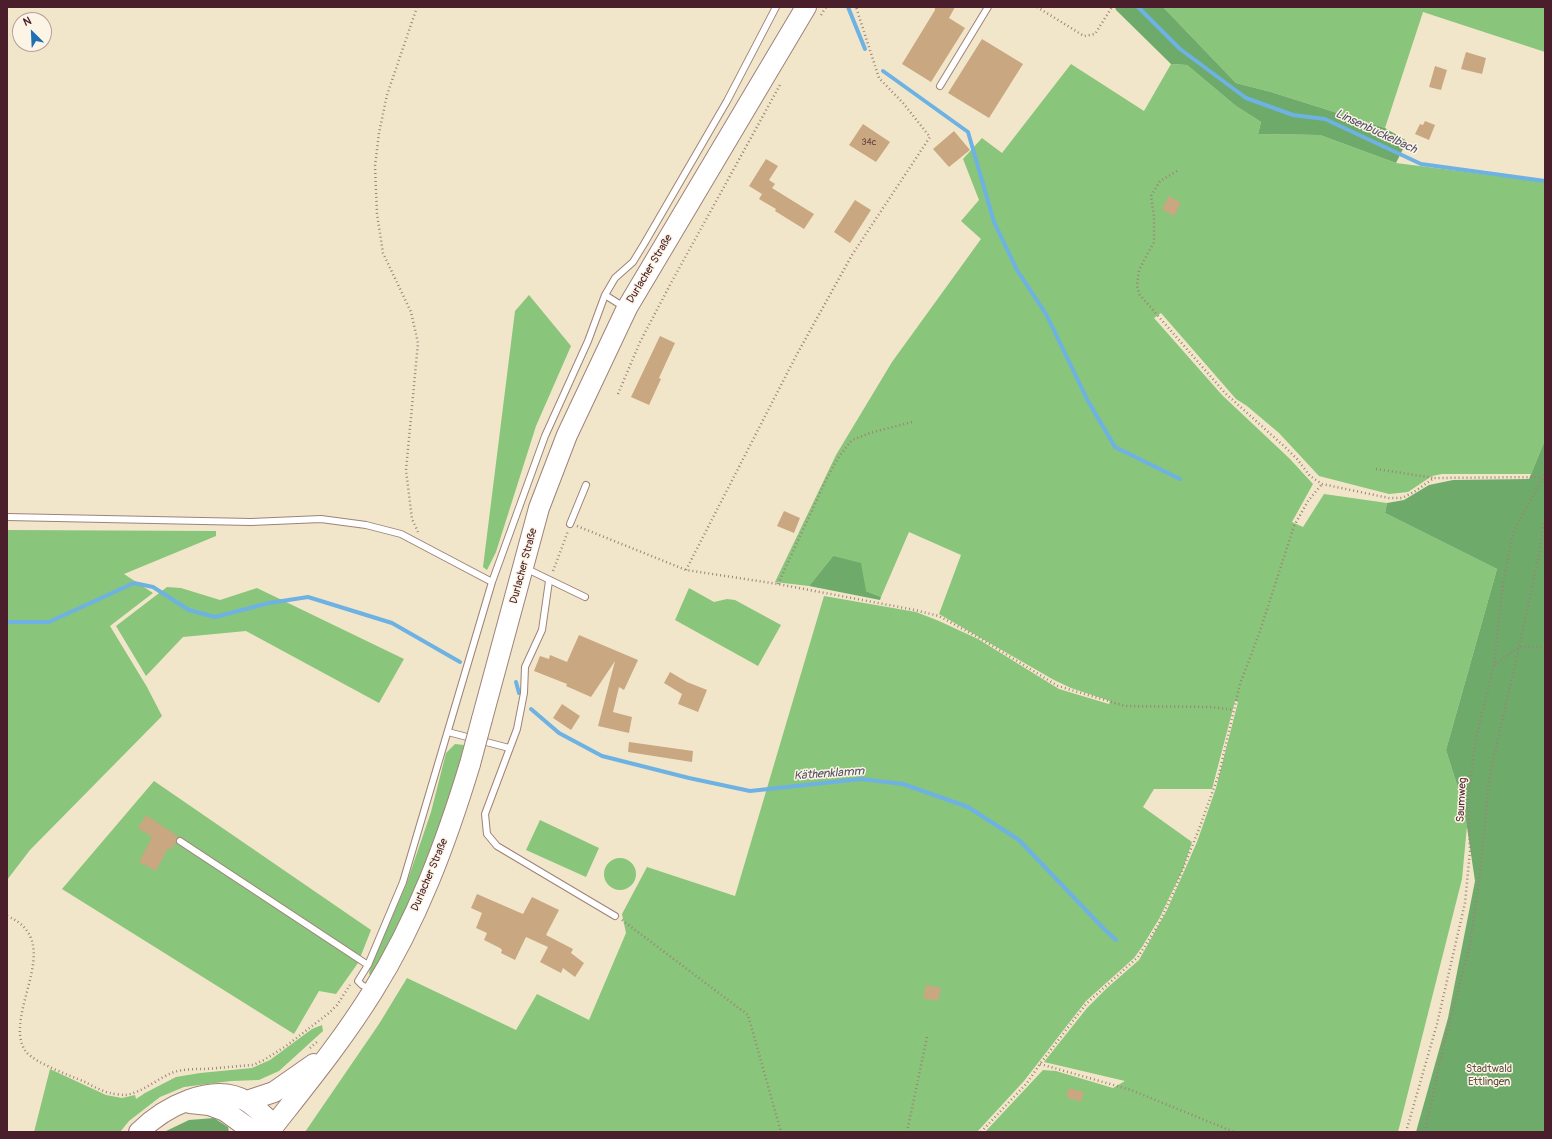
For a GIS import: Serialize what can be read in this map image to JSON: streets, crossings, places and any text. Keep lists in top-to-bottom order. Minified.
{"streets":{"main road":["Durlacher Straße"],"path":["Saumweg"]},"water":["Linsenbuckelbach","Käthenklamm"],"parks":["Stadtwald Ettlingen"],"house_numbers":["34c"],"north":"top left"}
